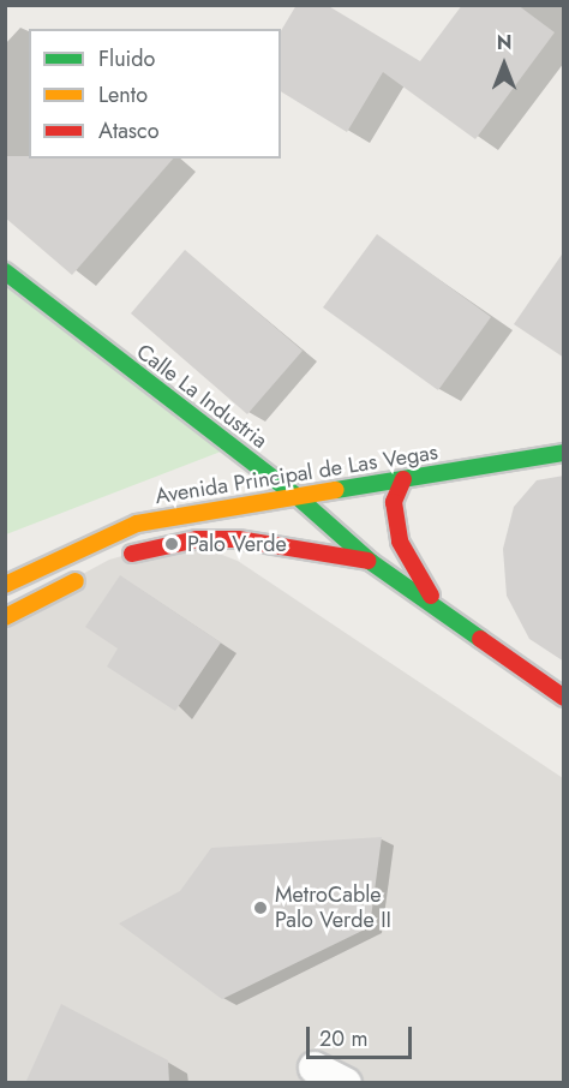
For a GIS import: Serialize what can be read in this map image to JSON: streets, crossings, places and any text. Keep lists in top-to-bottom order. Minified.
{"streets":{"street":["Calle La Industria","Avenida Principal de Las Vegas"]},"crossings":[["Calle La Industria","Avenida Principal de Las Vegas"]],"places":["Palo Verde","MetroCable Palo Verde II"],"legend":["Fluido","Lento","Atasco"],"scale_bar":"20 m","north":"top"}
